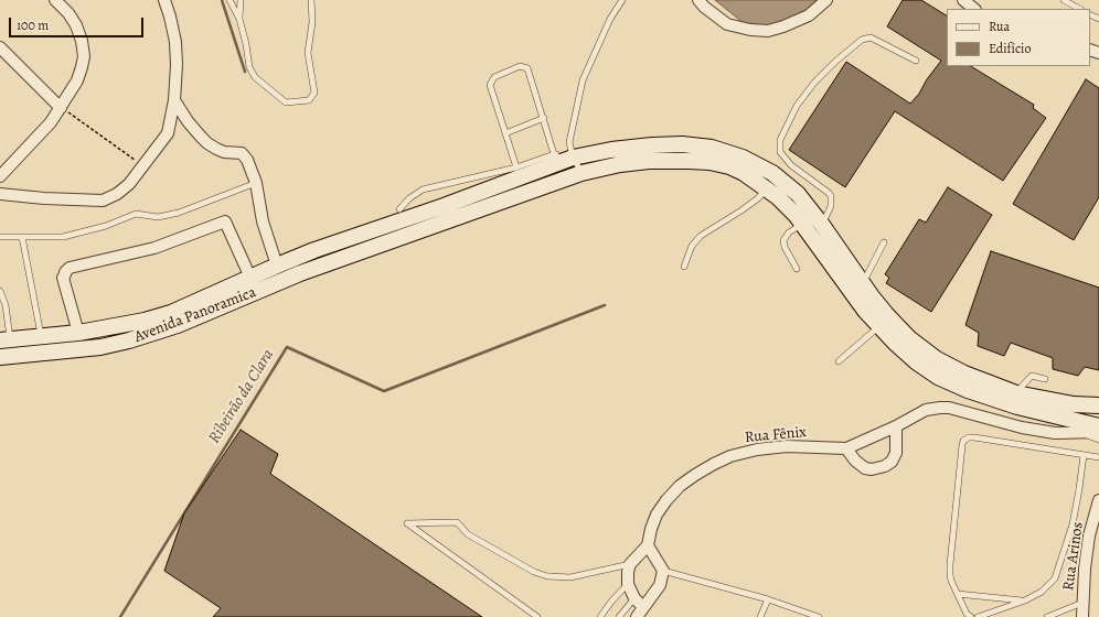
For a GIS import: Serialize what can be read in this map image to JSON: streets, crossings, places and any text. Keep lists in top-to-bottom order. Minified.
{"streets":{"main road":["Avenida Panoramica"],"street":["Rua Fênix","Rua Arinos"]},"water":["Ribeirão da Clara"],"legend":["Rua","Edifício"],"scale_bar":"100 m"}
